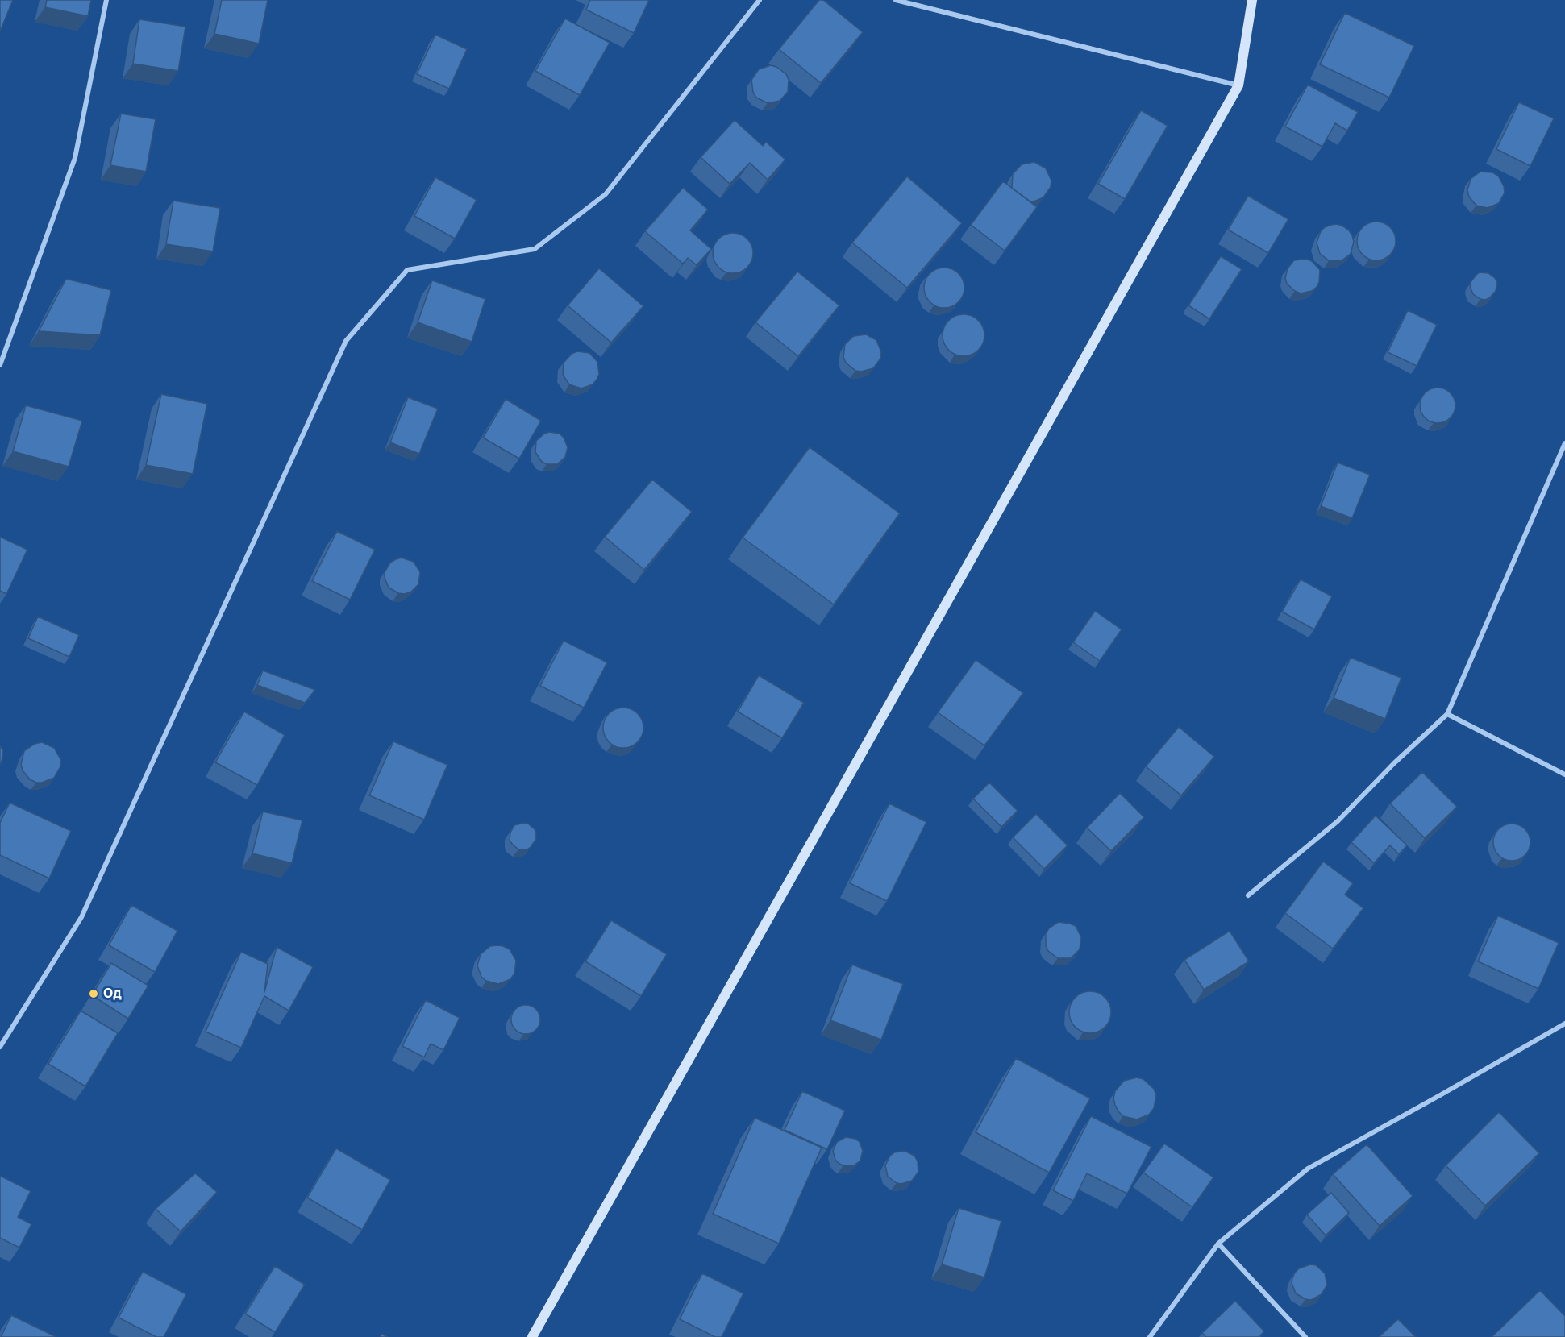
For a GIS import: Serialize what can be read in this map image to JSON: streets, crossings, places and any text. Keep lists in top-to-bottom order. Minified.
{"places":["Од"]}
